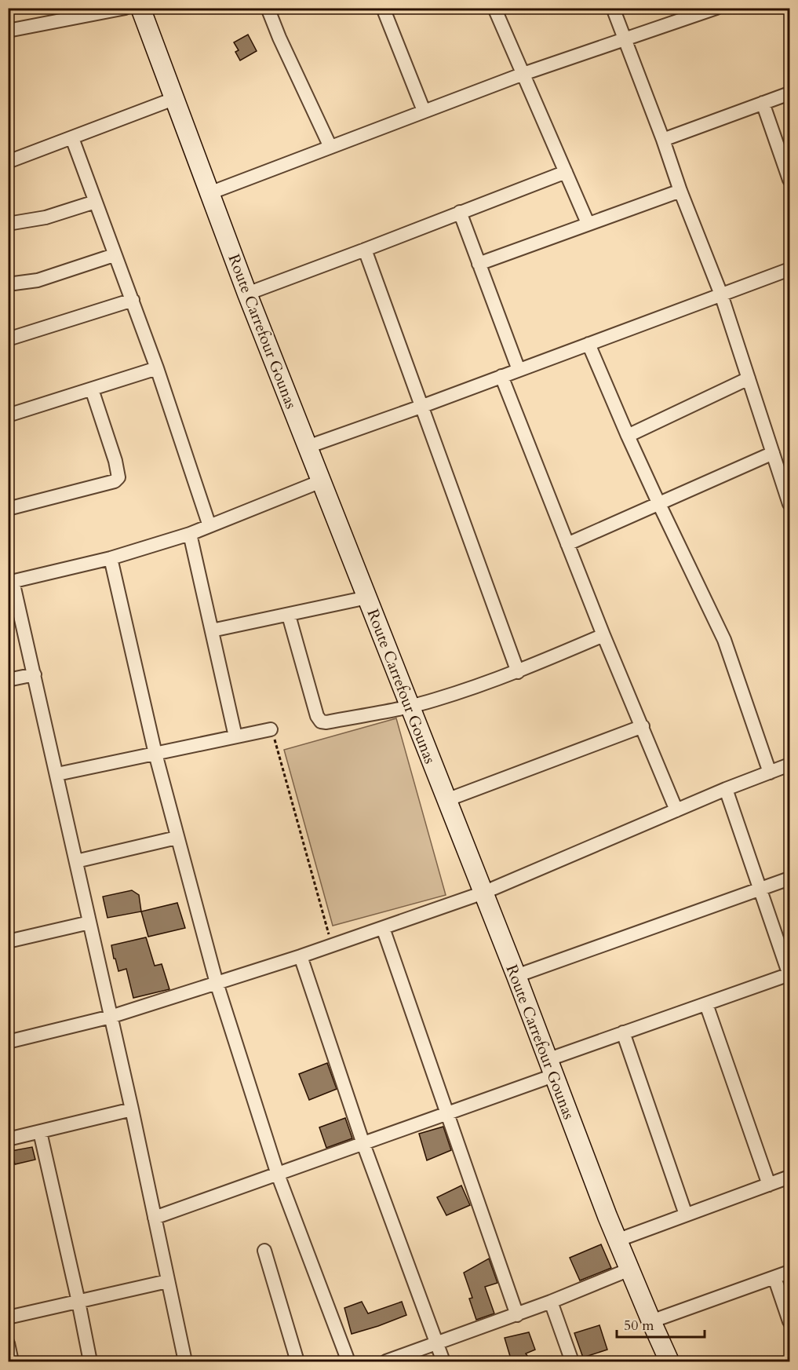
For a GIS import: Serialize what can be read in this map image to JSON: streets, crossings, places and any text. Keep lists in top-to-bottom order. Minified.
{"streets":{"main road":["Route Carrefour Gounas"]},"scale_bar":"50 m"}
